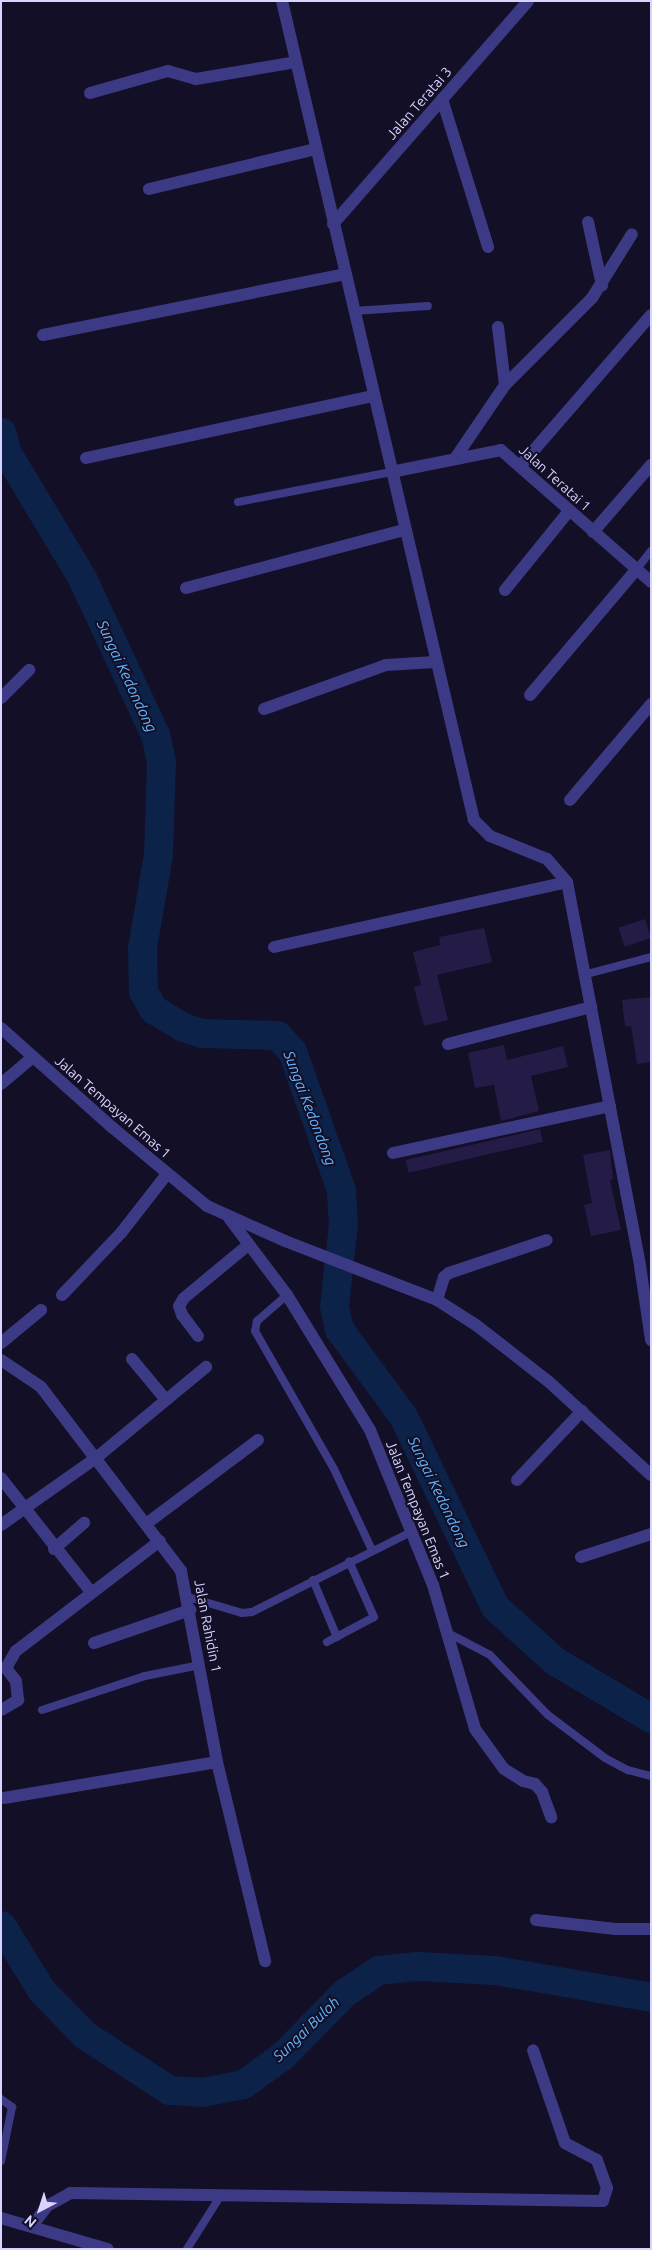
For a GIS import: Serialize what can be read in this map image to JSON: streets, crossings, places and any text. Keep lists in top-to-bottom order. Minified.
{"streets":{"street":["Jalan Teratai 3","Jalan Teratai 1","Jalan Tempayan Emas 1","Jalan Rahidin 1"]},"water":["Sungai Kedondong","Sungai Buloh"],"north":"bottom left"}
